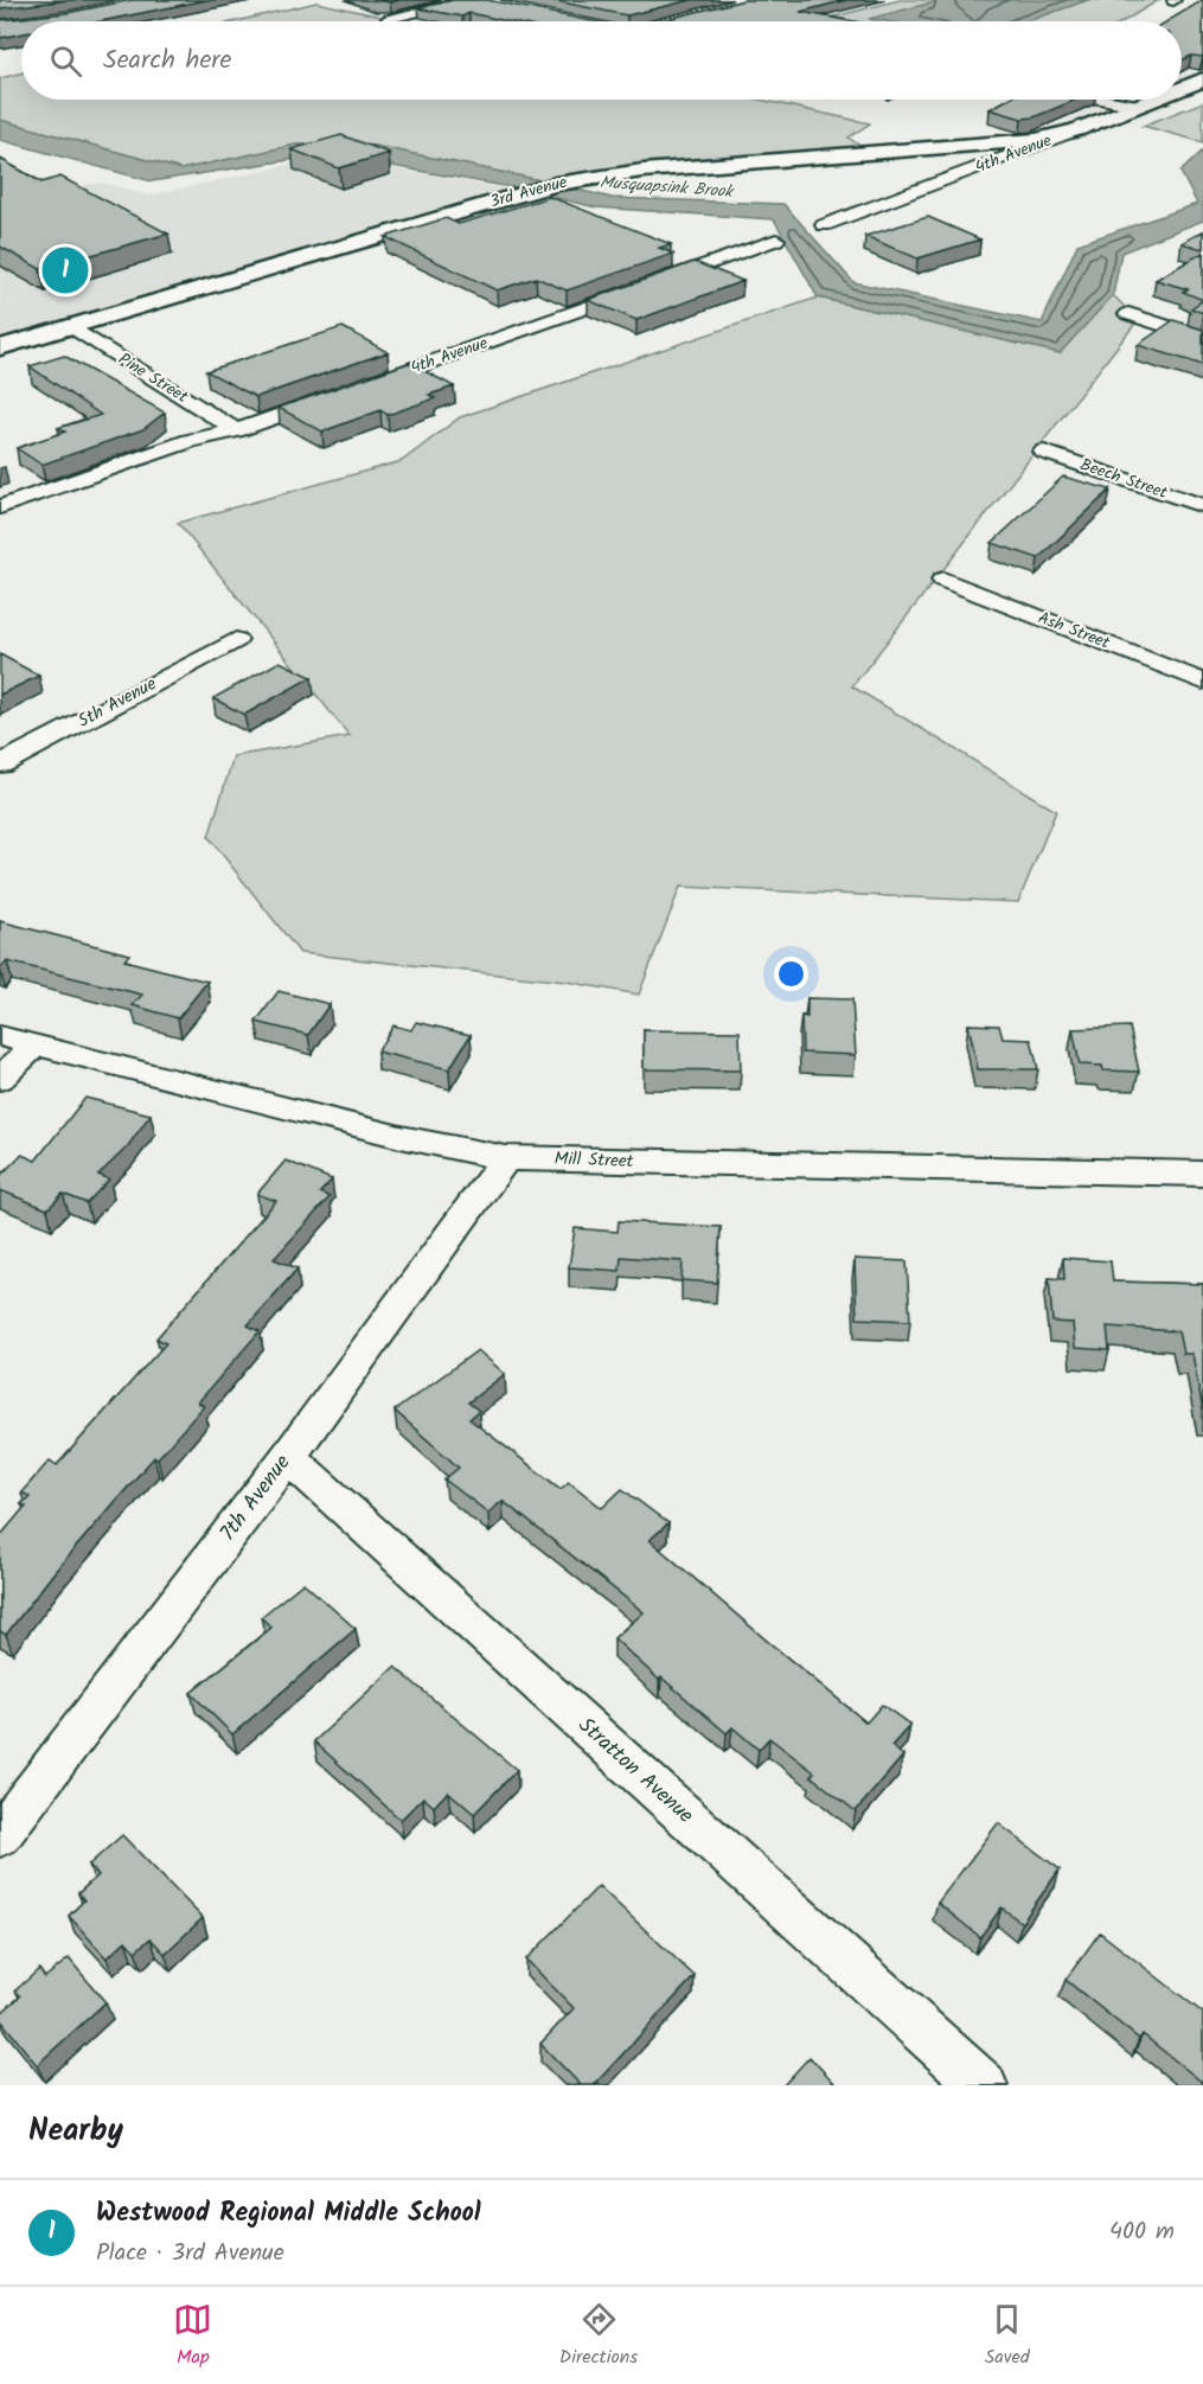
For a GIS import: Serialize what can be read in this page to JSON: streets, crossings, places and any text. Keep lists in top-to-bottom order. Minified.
{"streets":{"main road":["4th Avenue","3rd Avenue"],"street":["Pine Street","Beech Street","Ash Street","5th Avenue","Mill Street","7th Avenue","Stratton Avenue"]},"crossings":[["4th Avenue","3rd Avenue"],["4th Avenue","Pine Street"],["3rd Avenue","Pine Street"],["Mill Street","7th Avenue"],["7th Avenue","Stratton Avenue"]],"water":["Musquapsink Brook"],"page":{"search":"Search here","pins":"1","heading":"Nearby","list":[{"mark":"1","name":"Westwood Regional Middle School","note":"Place · 3rd Avenue","value":"400 m"}],"nav":["Map","Directions","Saved"]}}
